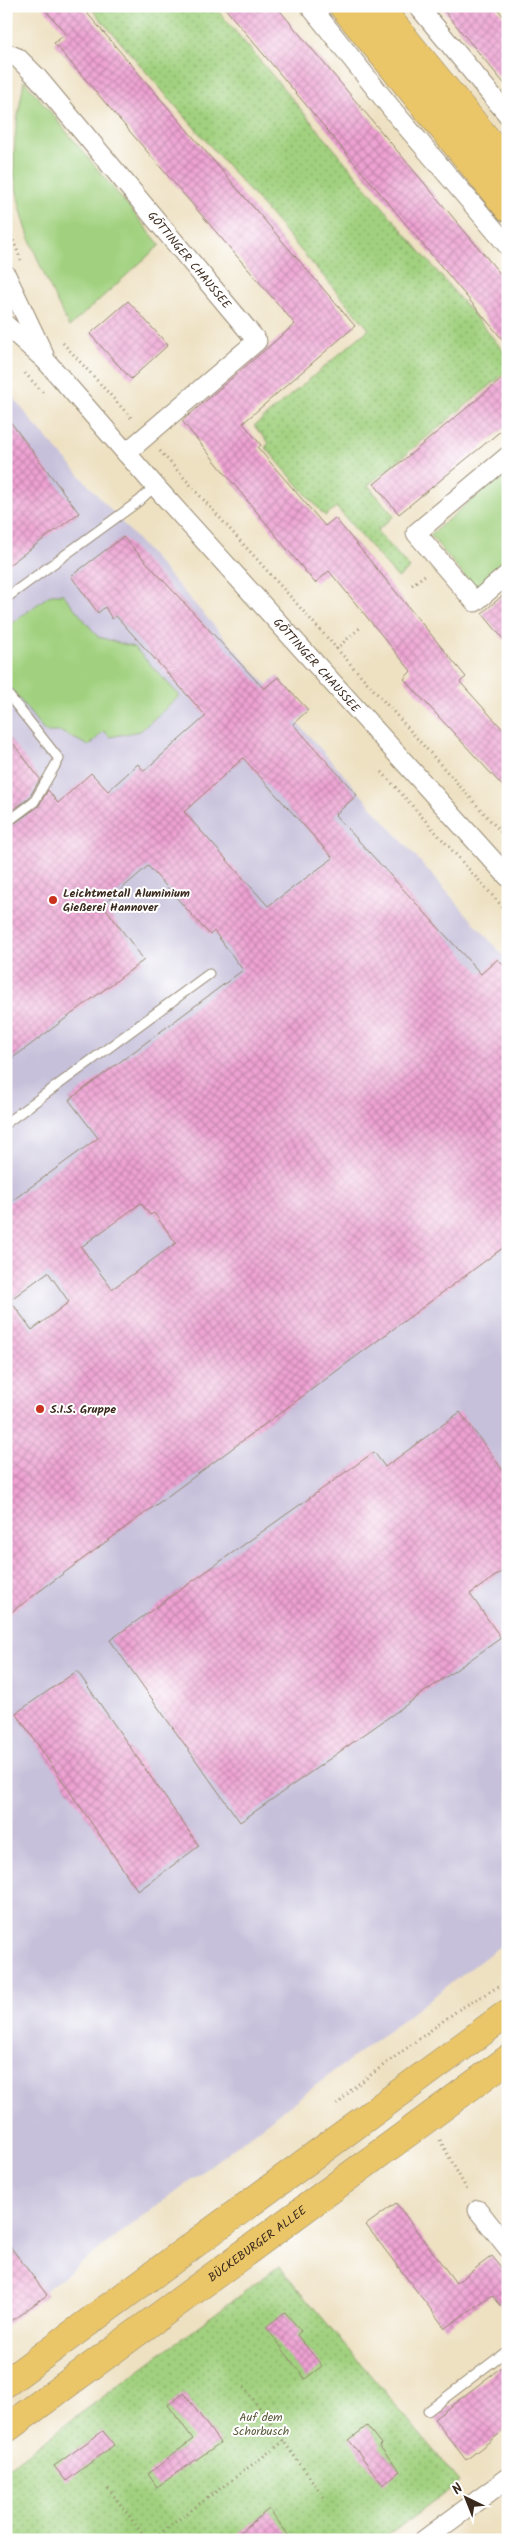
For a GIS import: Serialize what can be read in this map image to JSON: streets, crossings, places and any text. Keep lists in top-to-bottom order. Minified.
{"streets":{"main road":["BÜCKEBURGER ALLEE"],"street":["GÖTTINGER CHAUSSEE"]},"parks":["Auf dem Schorbusch"],"places":["Leichtmetall Aluminium Gießerei Hannover","S.I.S. Gruppe"],"north":"top left"}
